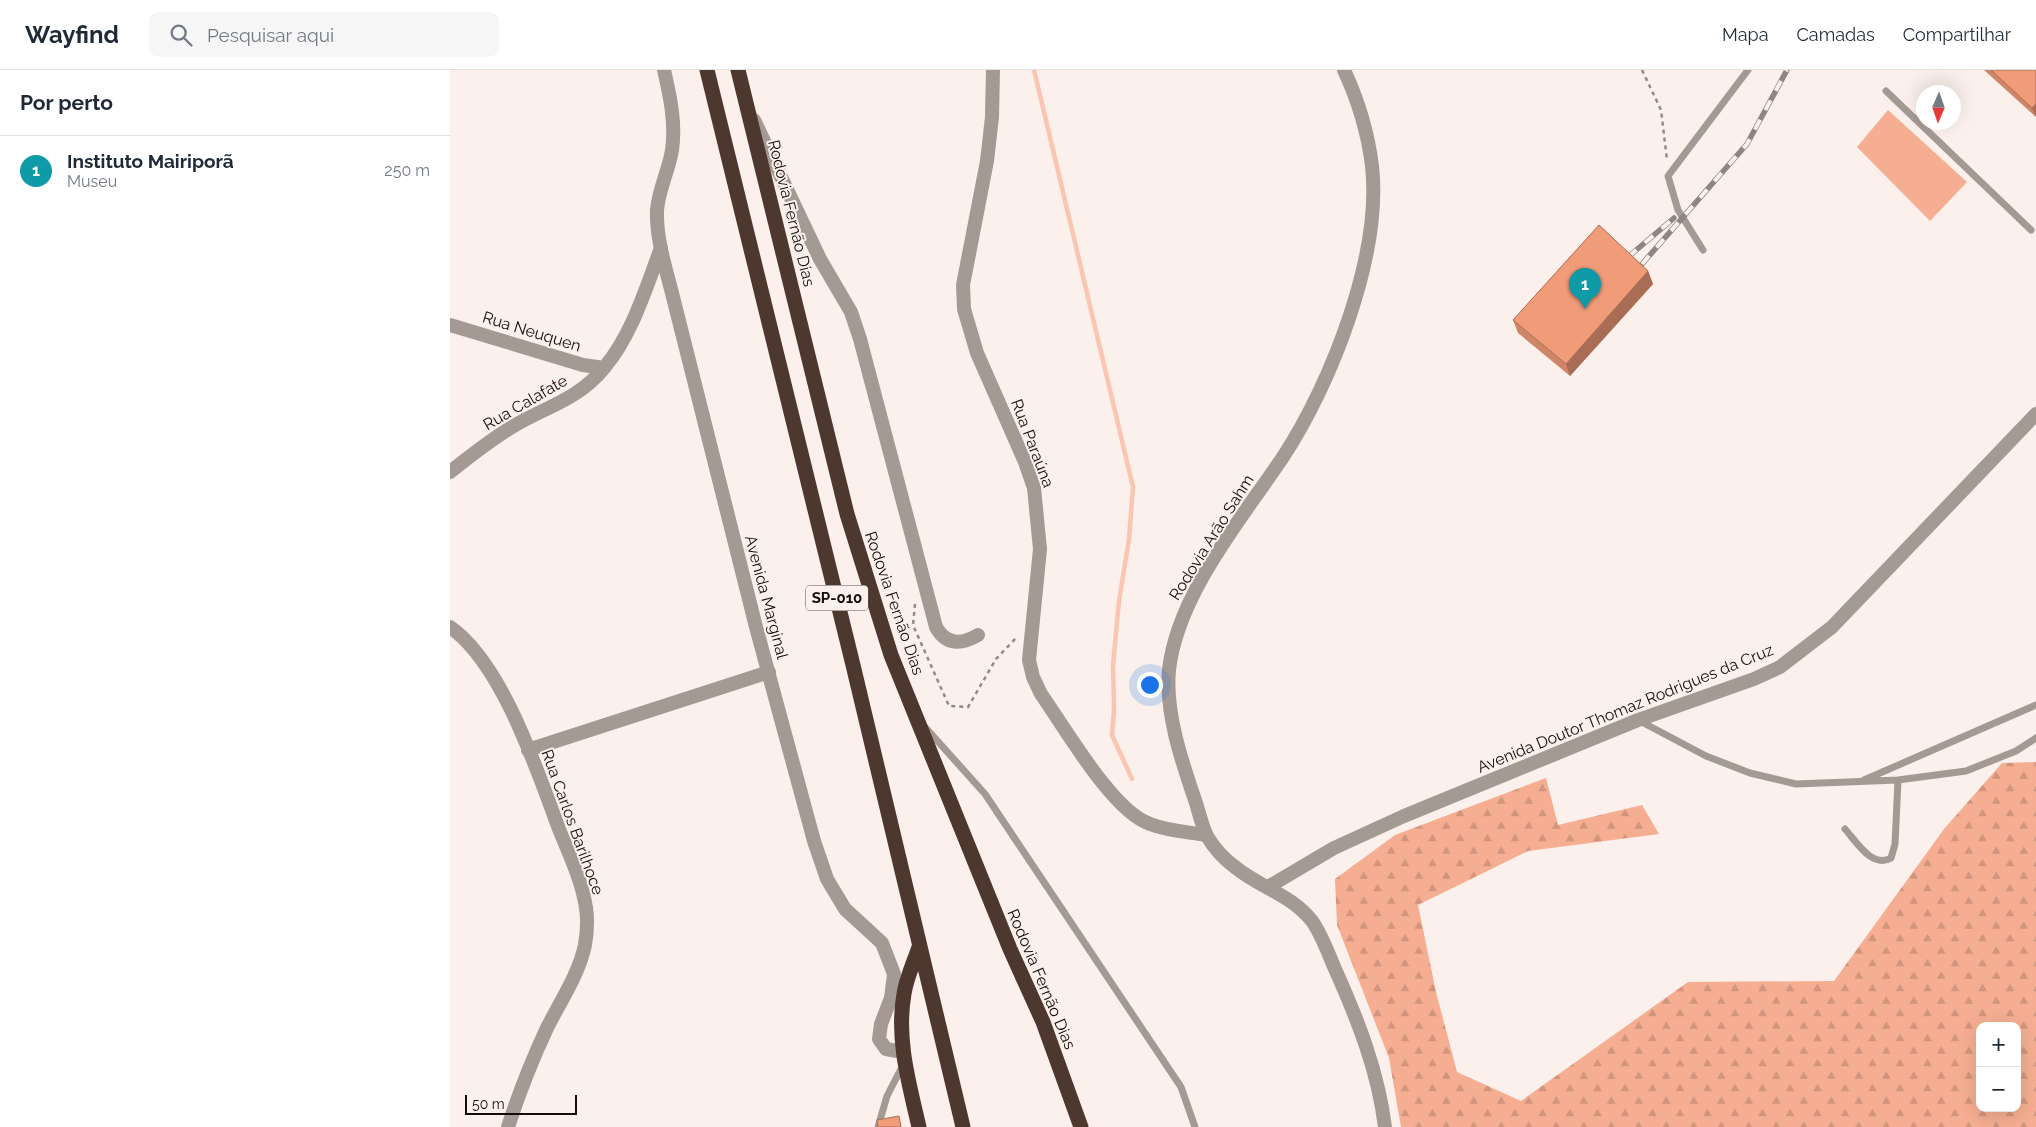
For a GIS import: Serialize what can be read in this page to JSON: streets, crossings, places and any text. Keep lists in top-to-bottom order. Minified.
{"streets":{"highway":["Rodovia Fernão Dias","SP-010"],"street":["Rua Neuquen","Rua Calafate","Rua Paraúna","Rodovia Arão Sahm","Avenida Marginal","Avenida Doutor Thomaz Rodrigues da Cruz","Rua Carlos Barilhoce"]},"crossings":[["Rua Neuquen","Rua Calafate"],["Rua Calafate","Avenida Marginal"],["Rua Paraúna","Rodovia Arão Sahm"],["Rodovia Arão Sahm","Avenida Doutor Thomaz Rodrigues da Cruz"]],"scale_bar":"50 m","north":"bottom","page":{"header":"Wayfind","search":"Pesquisar aqui","nav":["Mapa","Camadas","Compartilhar"],"heading":"Por perto","list":[{"mark":"1","name":"Instituto Mairiporã","note":"Museu","value":"250 m"}],"pins":"1","map_buttons":["+","−"],"scale":"50 m"}}
